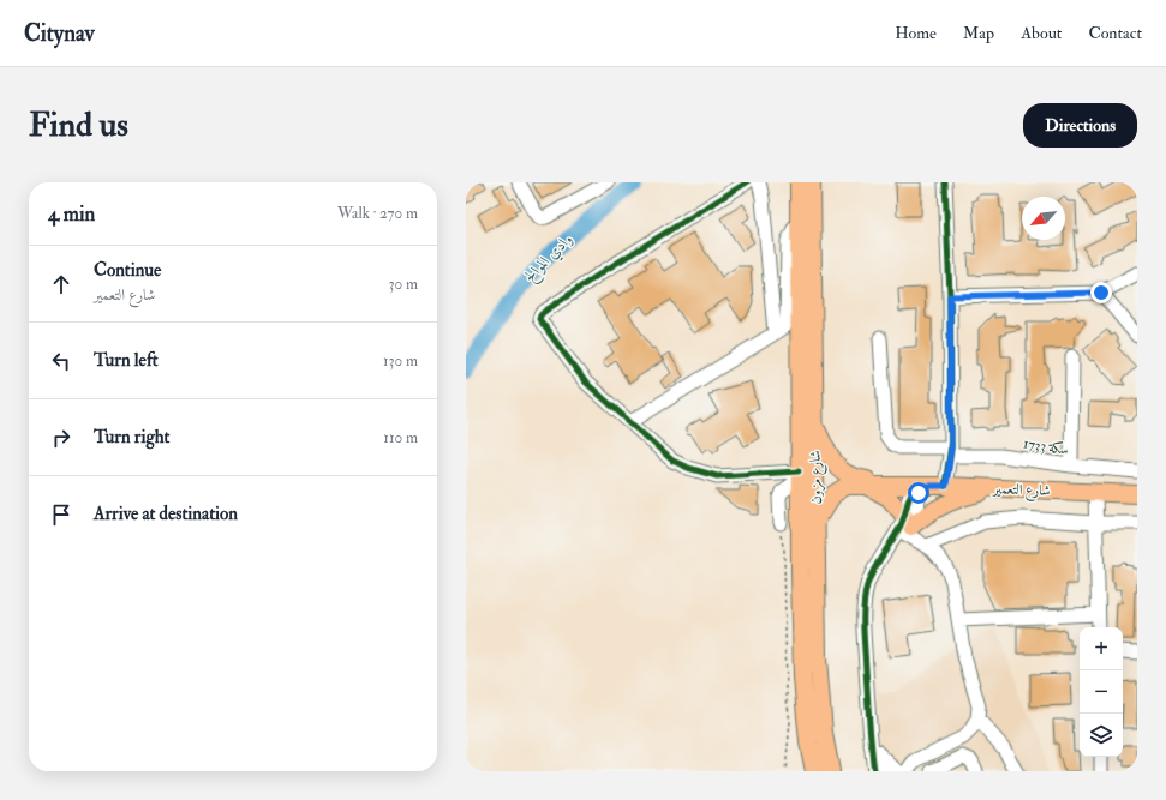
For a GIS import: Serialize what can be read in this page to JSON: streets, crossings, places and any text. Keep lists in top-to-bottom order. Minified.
{"streets":{"main road":["شارع مزون","شارع التعمير"],"street":["سكة 1733"]},"crossings":[["شارع مزون","شارع التعمير"]],"water":["وادي الموالح"],"north":"bottom left","page":{"header":"Citynav","nav":["Home","Map","About","Contact"],"buttons":"Directions","title":"Find us","heading":["4 min","Walk · 270 m"],"list":[["Continue","شارع التعمير","30 m"],["Turn left","130 m"],["Turn right","110 m"],"Arrive at destination"],"map_buttons":["+","−"]}}
